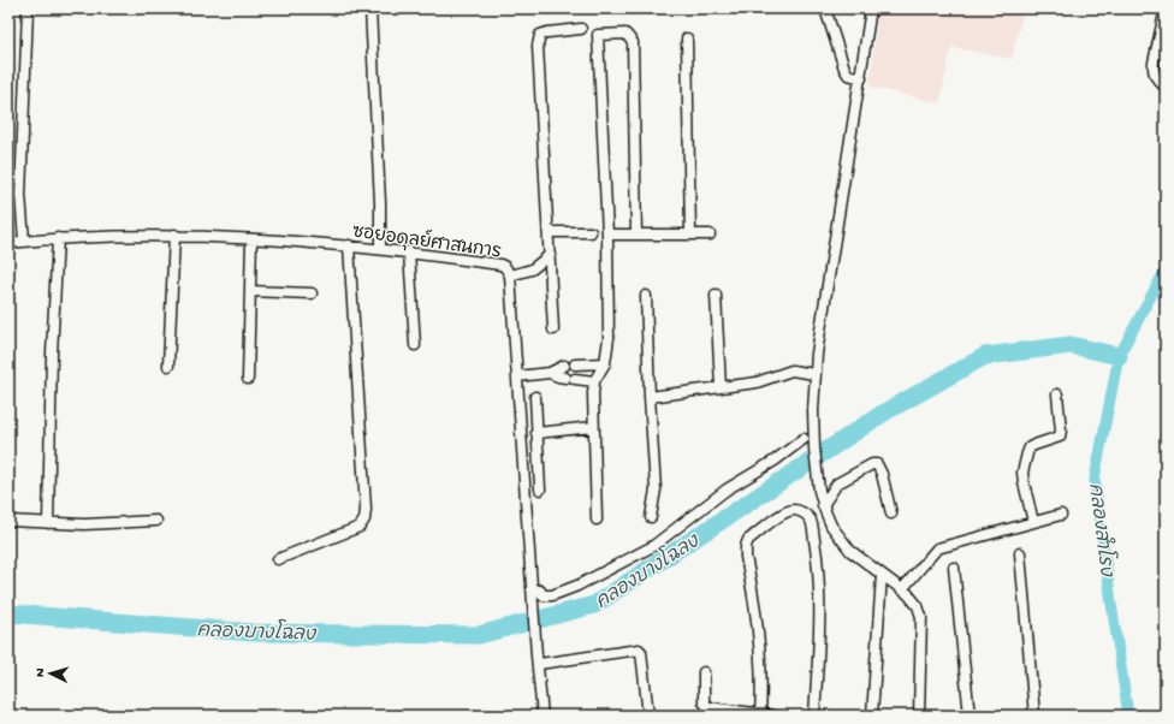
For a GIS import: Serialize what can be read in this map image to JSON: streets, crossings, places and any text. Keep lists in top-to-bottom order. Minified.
{"streets":{"street":["ซอยอดุลย์ศาสนการ"]},"water":["คลองสำโรง","คลองบางโฉลง"],"north":"left"}
